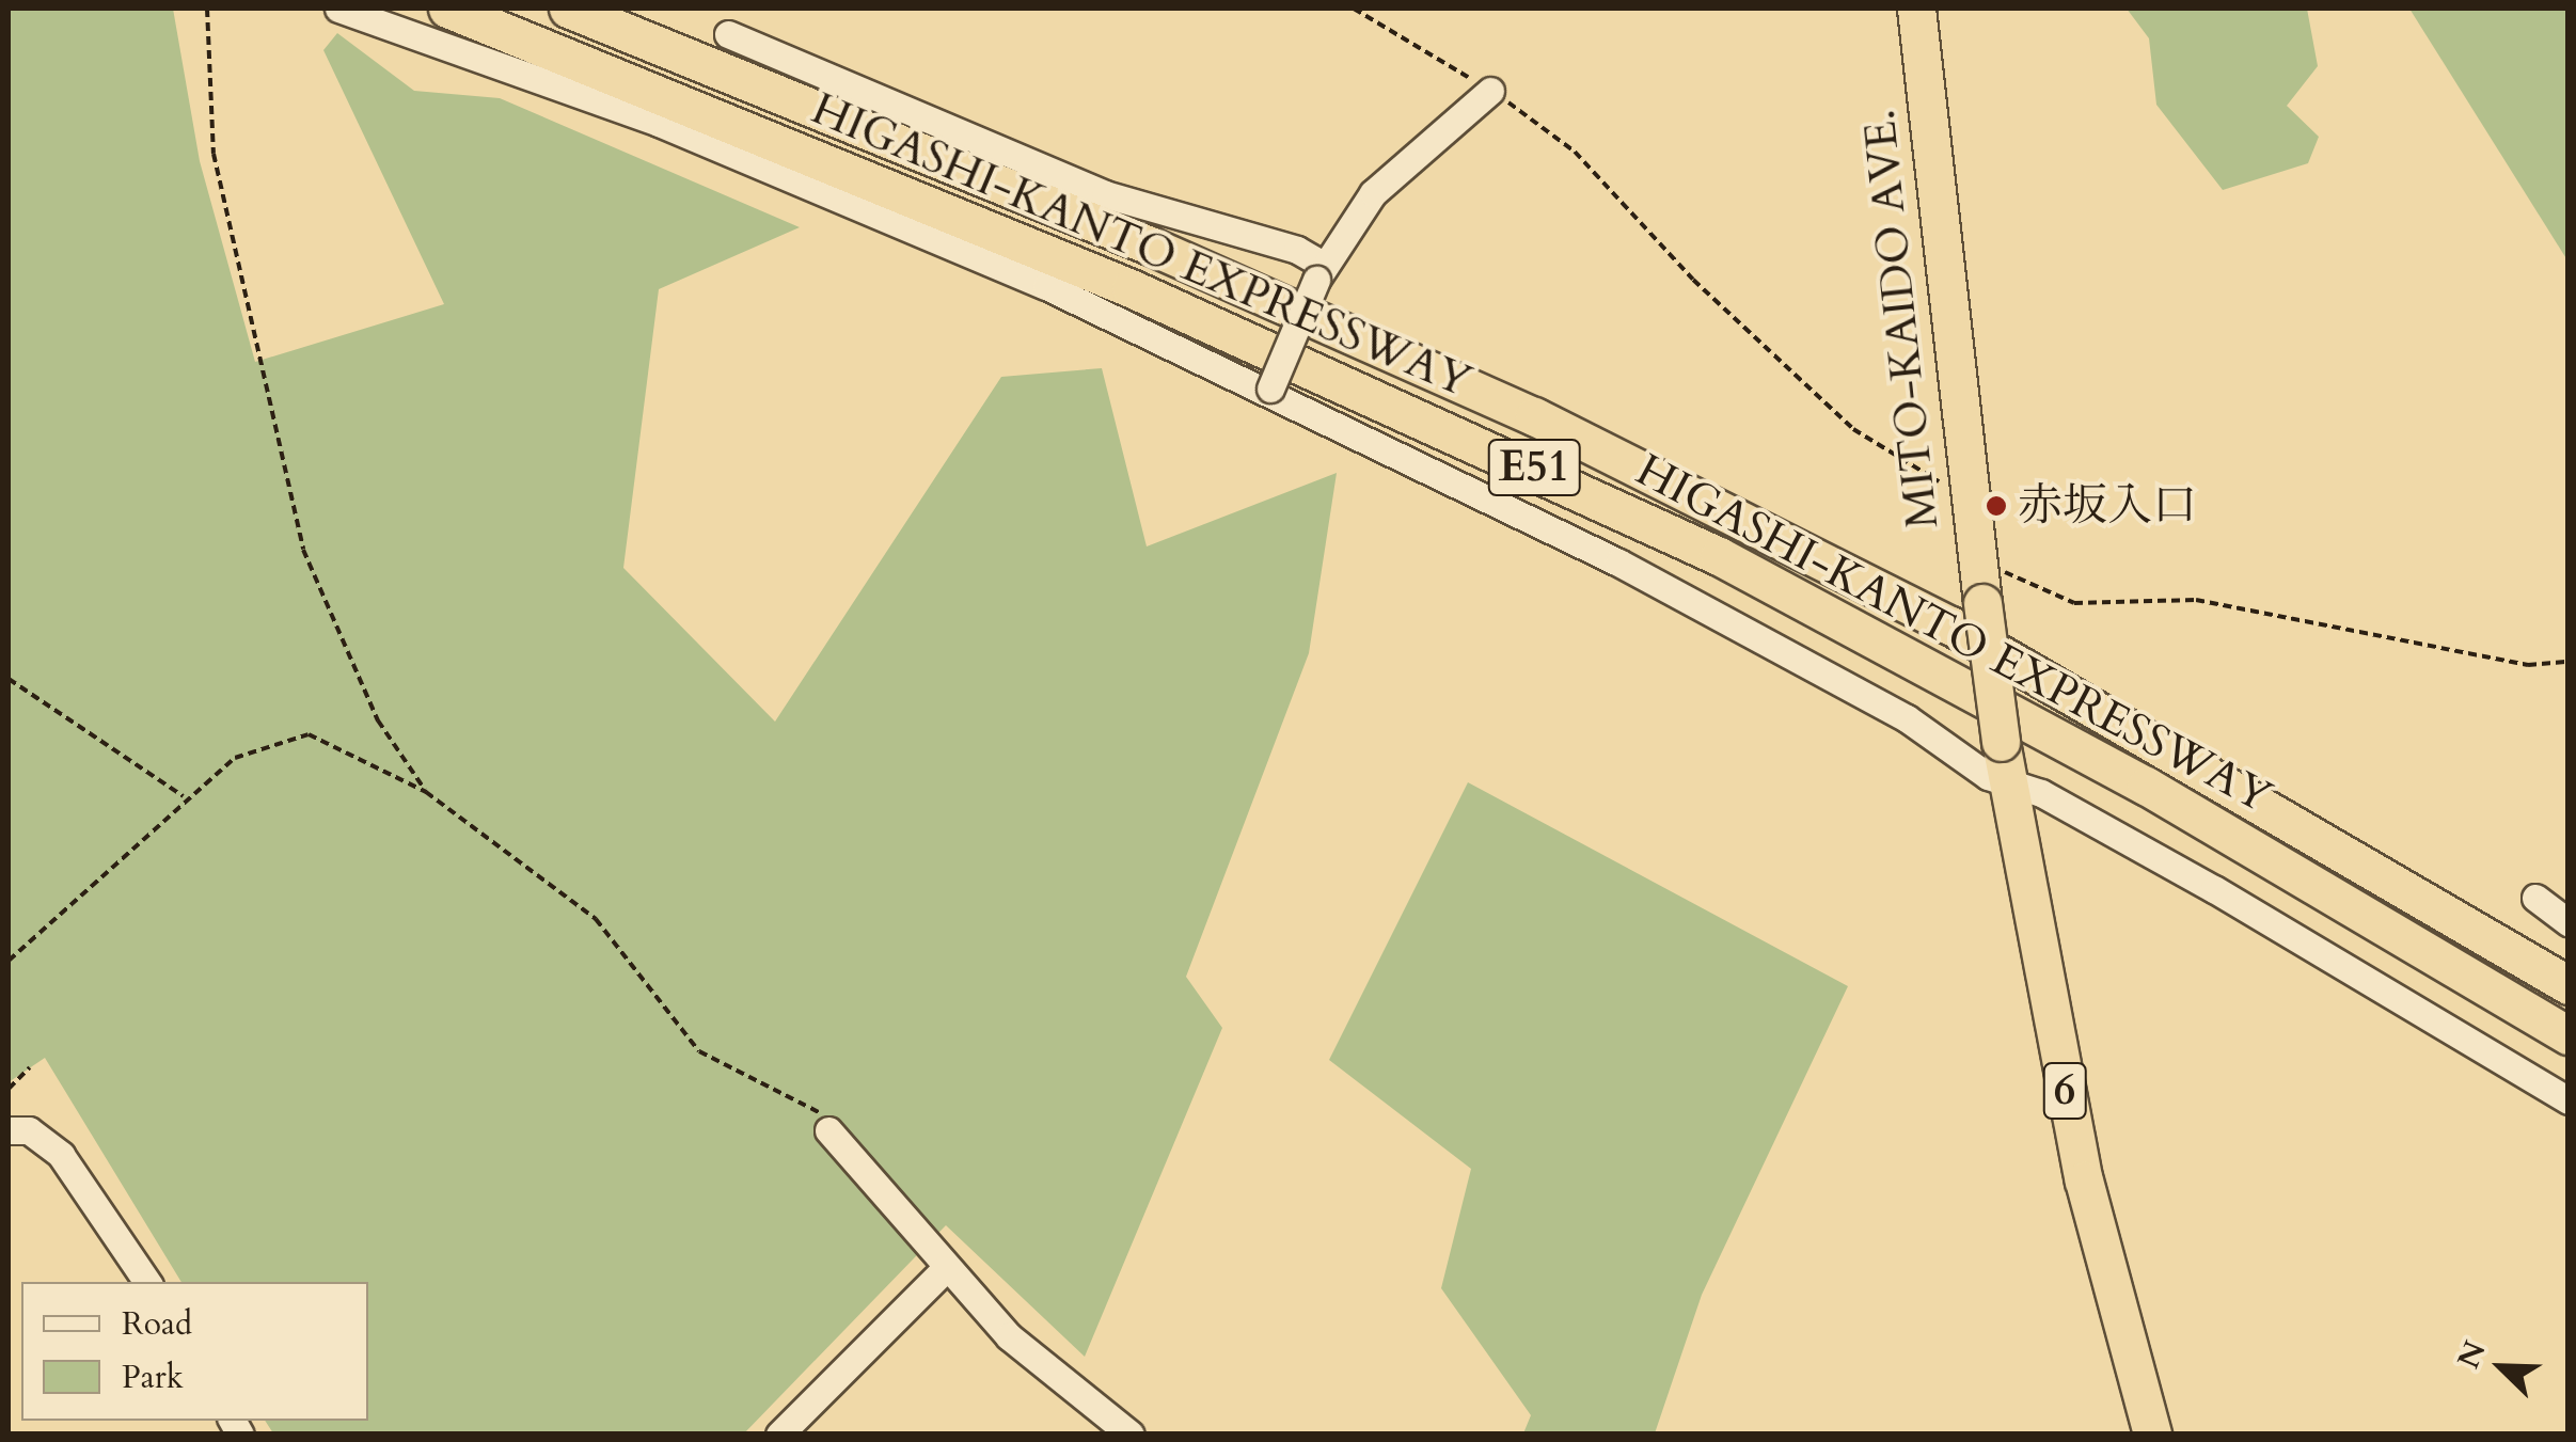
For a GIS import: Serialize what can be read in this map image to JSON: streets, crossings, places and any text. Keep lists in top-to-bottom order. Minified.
{"streets":{"highway":["HIGASHI-KANTO EXPRESSWAY","MITO-KAIDO AVE.","E51","6"]},"places":["赤坂入口"],"legend":["Road","Park"],"north":"top left"}
